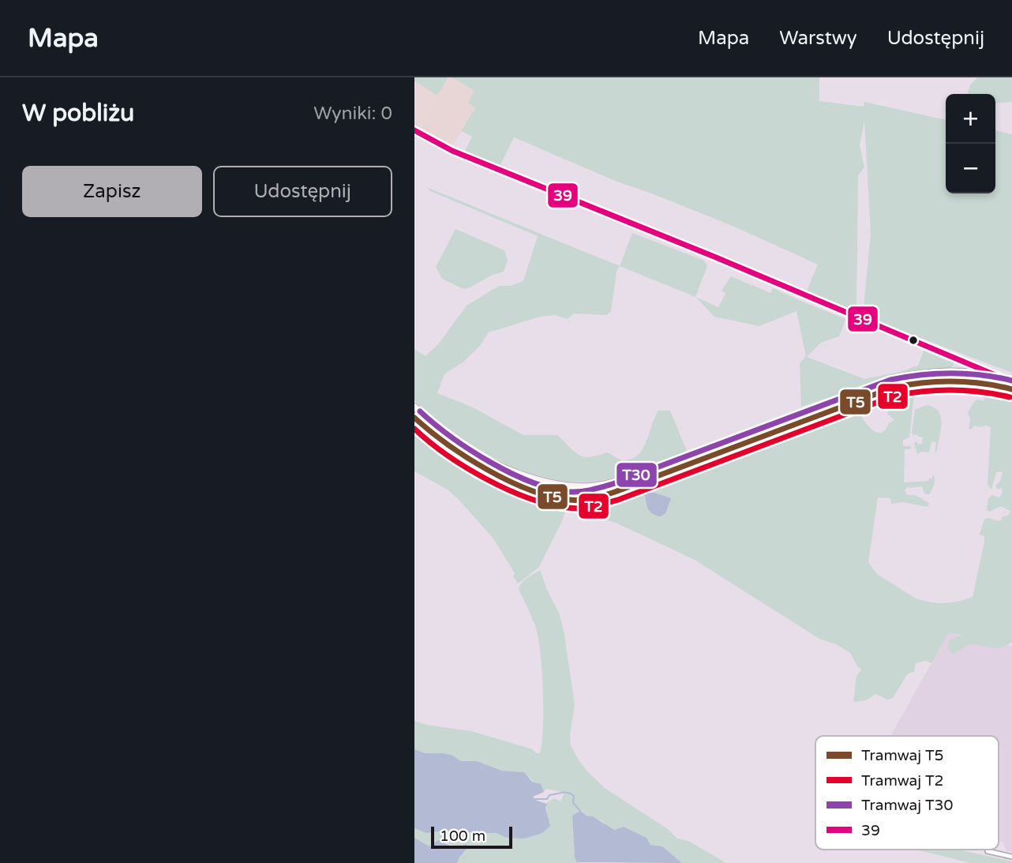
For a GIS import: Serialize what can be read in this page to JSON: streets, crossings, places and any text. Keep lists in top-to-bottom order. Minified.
{"lines":["transit line 39","tram line T30","tram line T5","tram line T2"],"legend":["Tramwaj T5","Tramwaj T2","Tramwaj T30","39"],"scale_bar":"100 m","page":{"header":"Mapa","nav":["Mapa","Warstwy","Udostępnij"],"heading":["W pobliżu","Wyniki: 0"],"map_buttons":["+","−"],"buttons":["Zapisz","Udostępnij"],"scale":"100 m"}}
